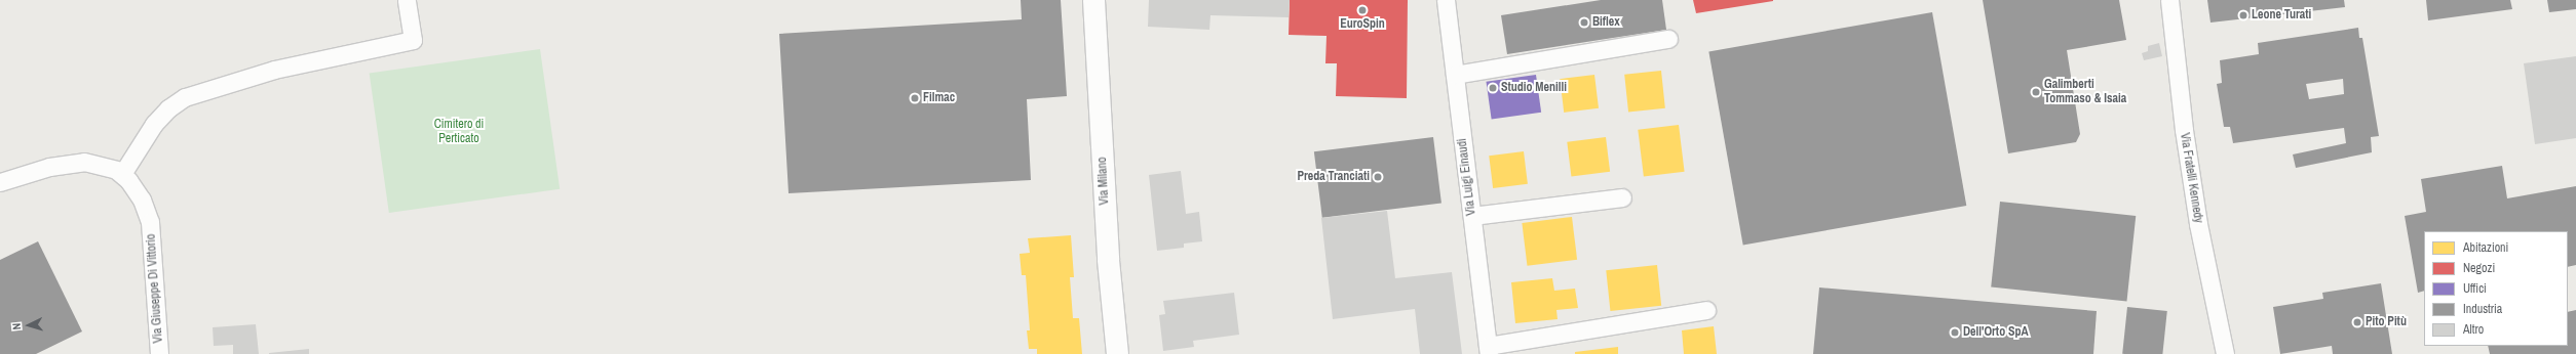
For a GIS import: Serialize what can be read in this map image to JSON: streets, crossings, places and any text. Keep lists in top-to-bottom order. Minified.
{"streets":{"street":["Via Luigi Einaudi","Via Fratelli Kennedy","Via Milano","Via Giuseppe Di Vittorio"]},"parks":["Cimitero di Perticato"],"places":["EuroSpin","Leone Turati","Biflex","Studio Menilli","Galimberti Tommaso & Isaia","Filmac","Preda Tranciati","Pito Pitù","Dell'Orto SpA"],"legend":["Abitazioni","Negozi","Uffici","Industria","Altro"],"north":"left"}
